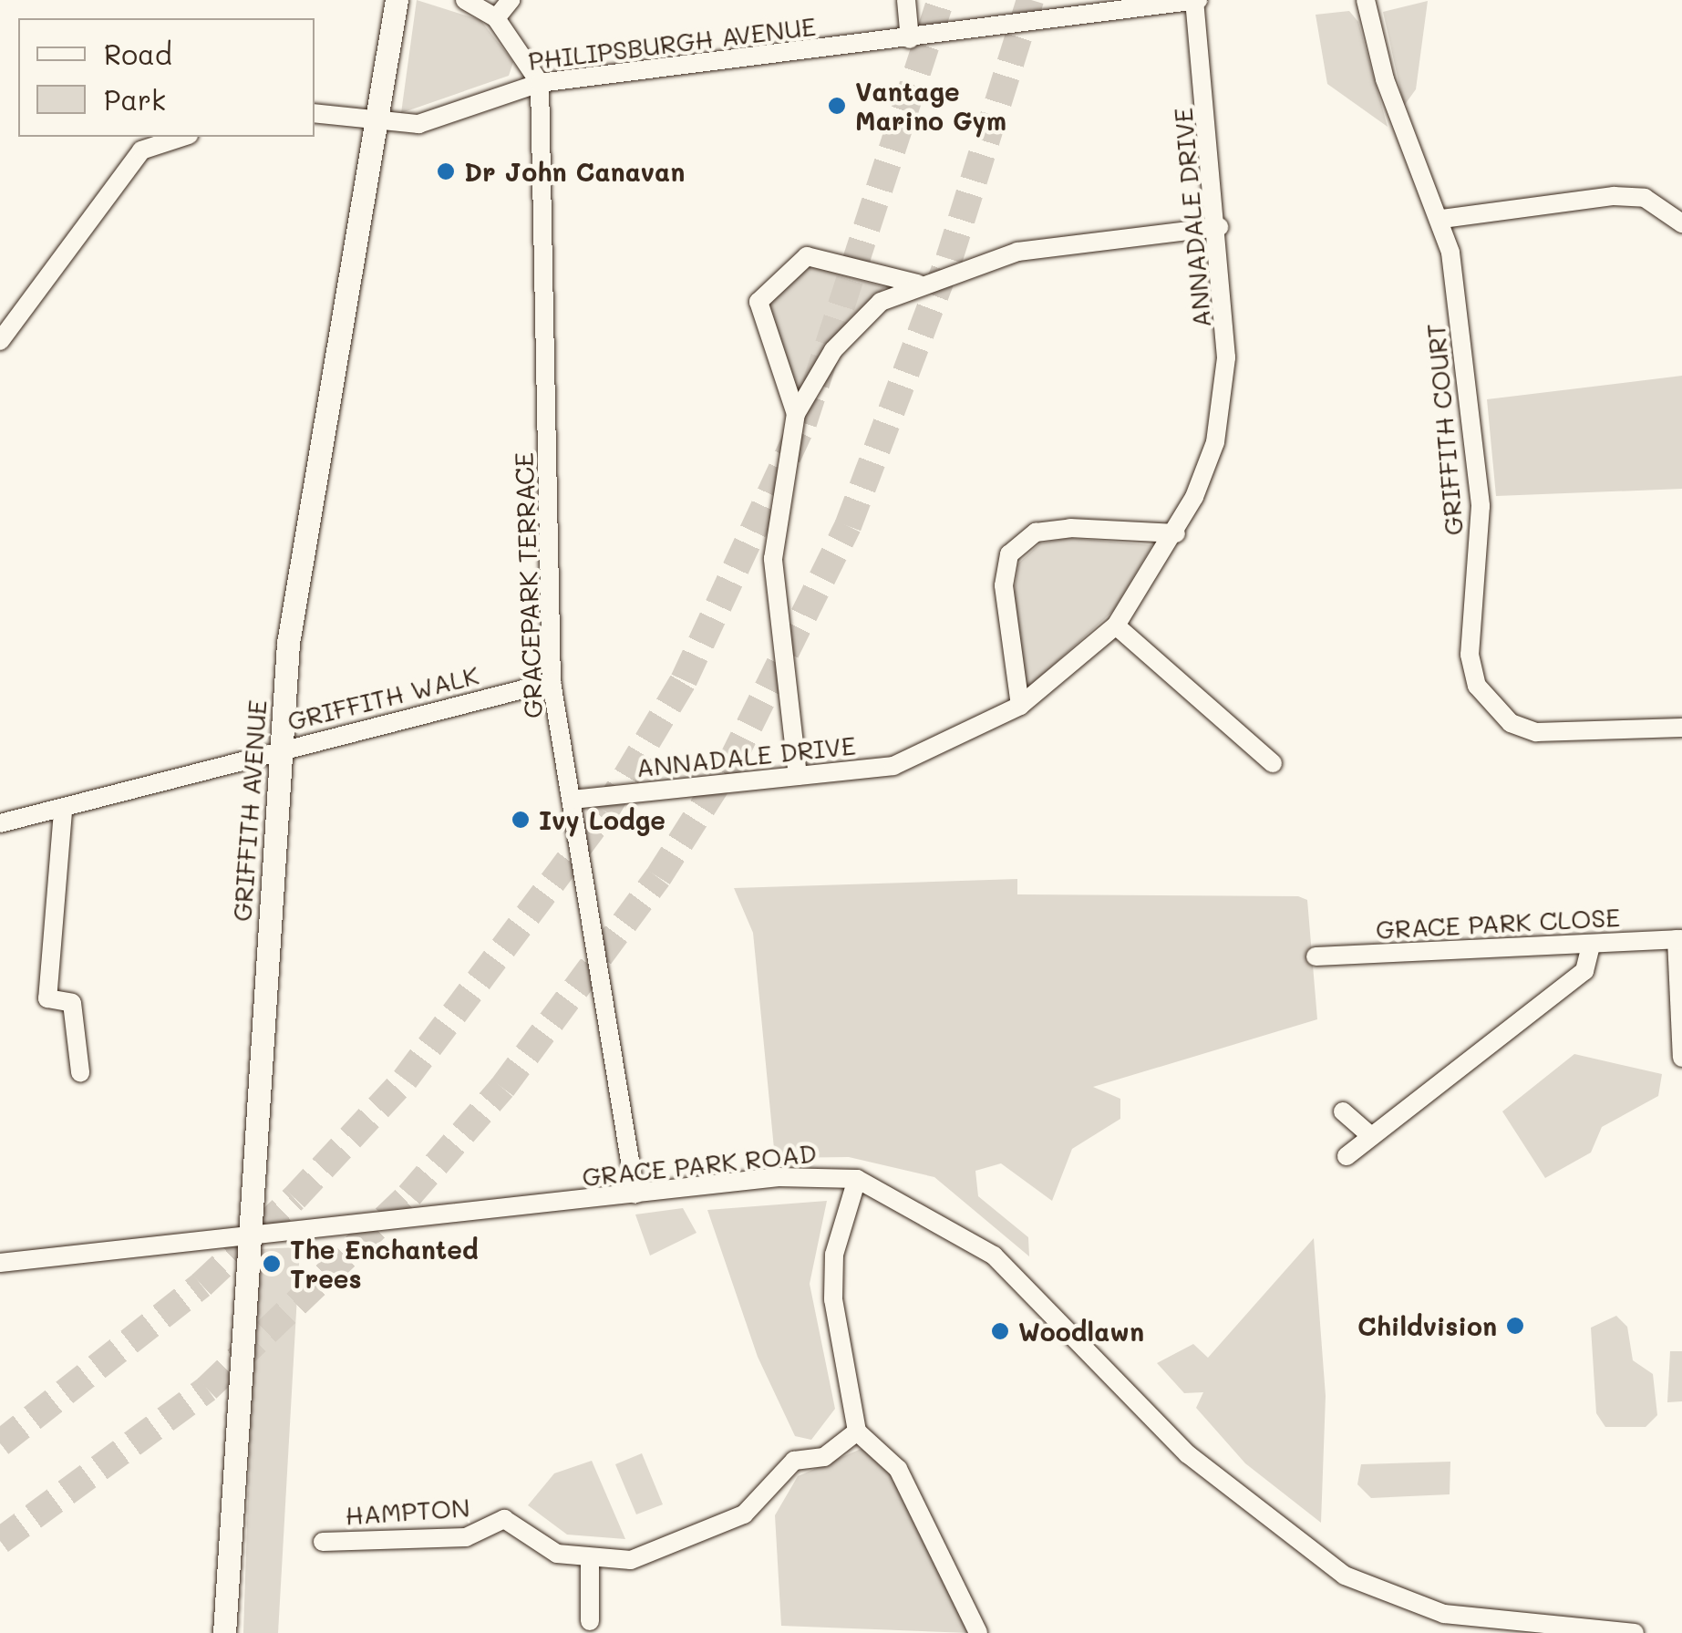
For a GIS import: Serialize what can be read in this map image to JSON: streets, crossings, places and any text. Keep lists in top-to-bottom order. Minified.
{"streets":{"main road":["GRIFFITH AVENUE"],"street":["PHILIPSBURGH AVENUE","ANNADALE DRIVE","GRIFFITH COURT","GRACEPARK TERRACE","GRIFFITH WALK","GRACE PARK CLOSE","GRACE PARK ROAD","HAMPTON"]},"crossings":[["PHILIPSBURGH AVENUE","ANNADALE DRIVE"],["PHILIPSBURGH AVENUE","GRACEPARK TERRACE"],["PHILIPSBURGH AVENUE","GRIFFITH AVENUE"],["ANNADALE DRIVE","GRACEPARK TERRACE"],["GRACEPARK TERRACE","GRIFFITH WALK"],["GRACEPARK TERRACE","GRACE PARK ROAD"],["GRIFFITH WALK","GRIFFITH AVENUE"],["GRIFFITH AVENUE","GRACE PARK ROAD"]],"places":["Vantage Marino Gym","Dr John Canavan","Ivy Lodge","The Enchanted Trees","Childvision","Woodlawn"],"legend":["Road","Park"]}
